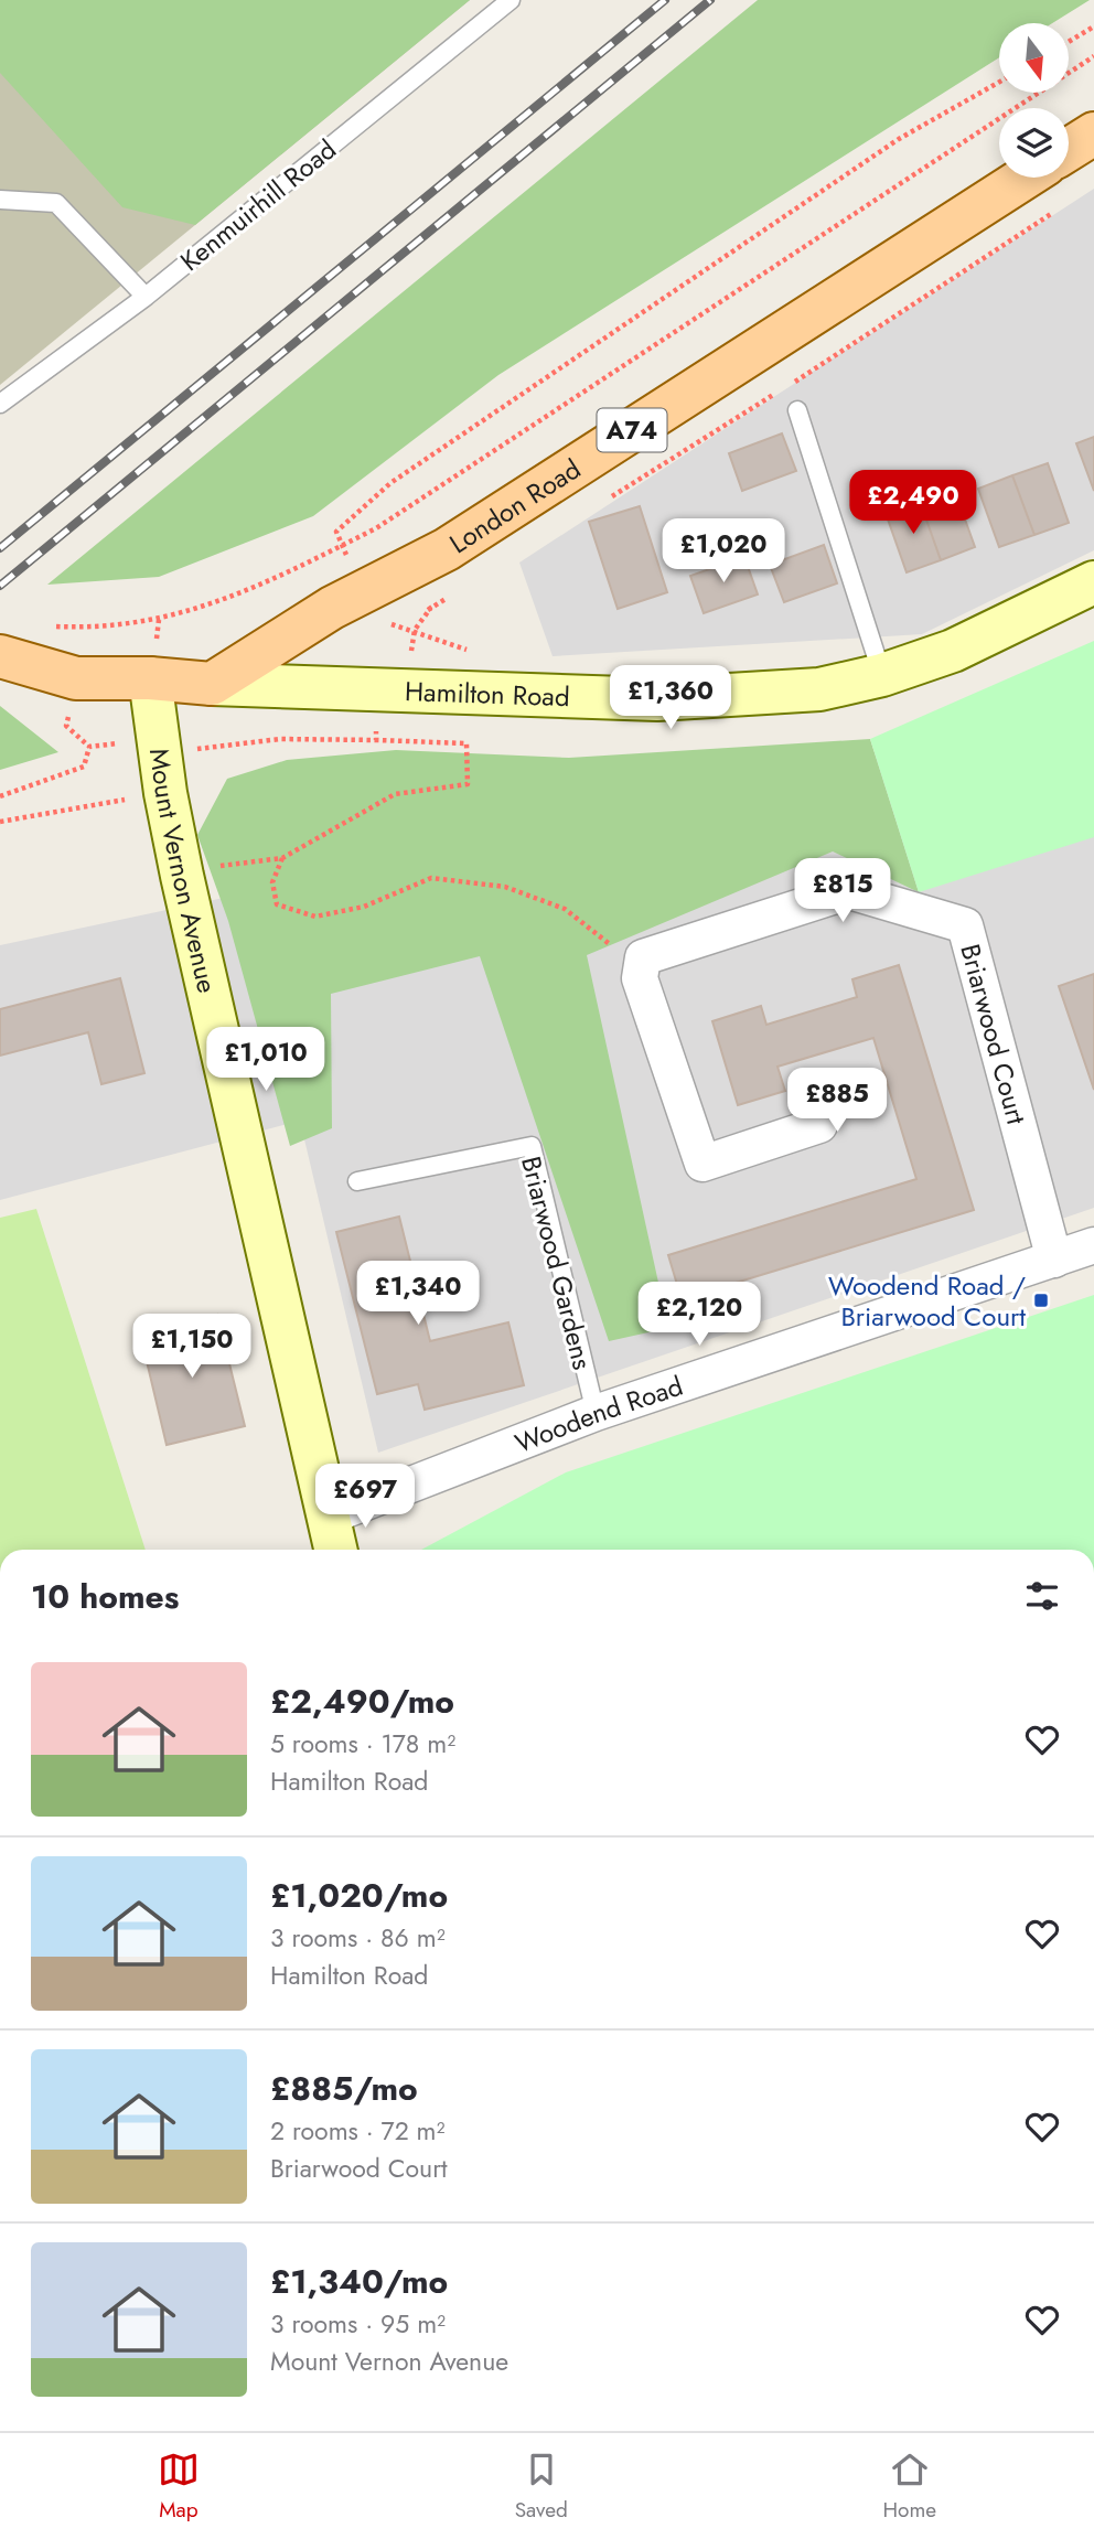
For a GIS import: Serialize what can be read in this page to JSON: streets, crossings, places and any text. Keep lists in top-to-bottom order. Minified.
{"streets":{"main road":["A74","London Road","Hamilton Road","Mount Vernon Avenue"],"street":["Briarwood Court","Woodend Road"],"lane":["Kenmuirhill Road","Briarwood Gardens"]},"crossings":[["London Road","Hamilton Road"],["Hamilton Road","Mount Vernon Avenue"],["Mount Vernon Avenue","Woodend Road"],["Briarwood Court","Woodend Road"],["Briarwood Gardens","Woodend Road"]],"places":{"transit":["Woodend Road / Briarwood Court"]},"north":"bottom","page":{"price":["£2,490","£1,020","£1,360","£815","£1,010","£885","£1,340","£2,120","£1,150","£697"],"heading":"10 homes","list":[{"name":"£2,490/mo","note":"5 rooms · 178 m² · Hamilton Road"},{"name":"£1,020/mo","note":"3 rooms · 86 m² · Hamilton Road"},{"name":"£885/mo","note":"2 rooms · 72 m² · Briarwood Court"},{"name":"£1,340/mo","note":"3 rooms · 95 m² · Mount Vernon Avenue"}],"tabs":["Map","Saved","Home"]}}
